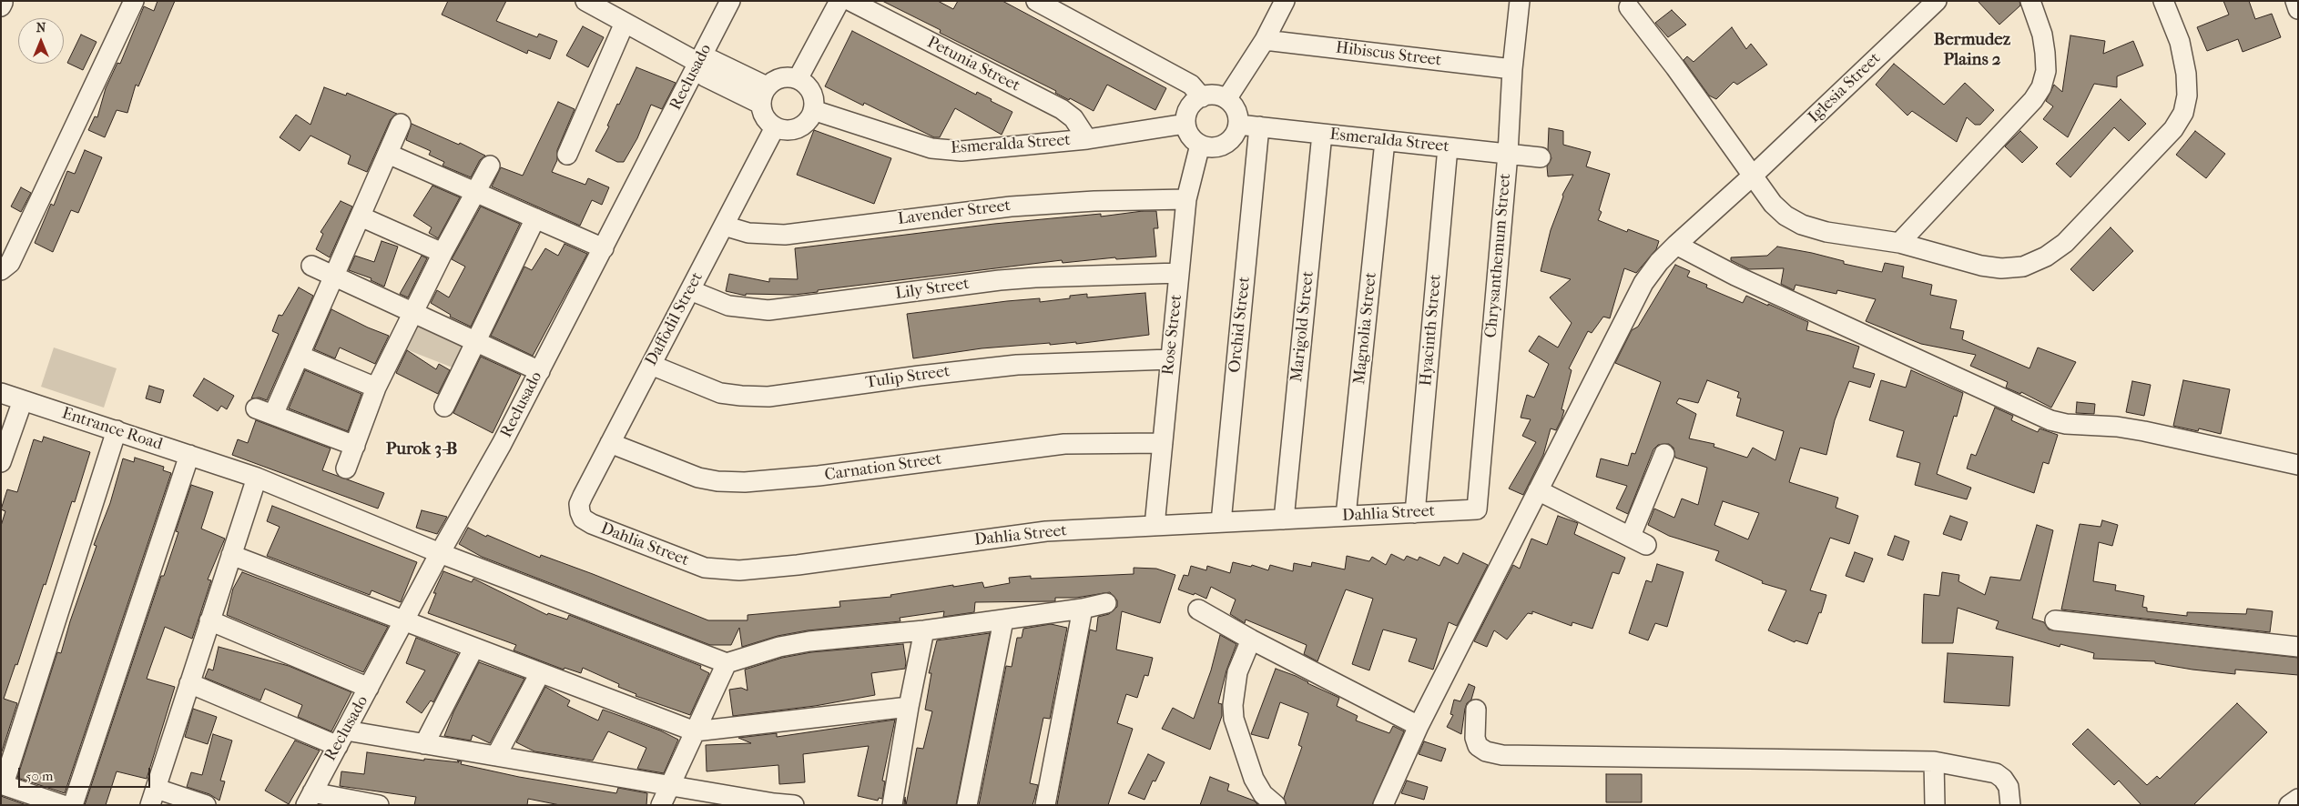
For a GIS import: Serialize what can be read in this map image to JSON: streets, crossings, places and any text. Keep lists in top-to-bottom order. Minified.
{"streets":{"street":["Hibiscus Street","Petunia Street","Reclusado","Iglesia Street","Esmeralda Street","Lavender Street","Chrysanthemum Street","Lily Street","Daffodil Street","Orchid Street","Marigold Street","Magnolia Street","Hyacinth Street","Rose Street","Tulip Street","Entrance Road","Carnation Street","Dahlia Street"]},"crossings":[["Hibiscus Street","Chrysanthemum Street"],["Petunia Street","Esmeralda Street"],["Reclusado","Entrance Road"],["Esmeralda Street","Chrysanthemum Street"],["Esmeralda Street","Daffodil Street"],["Esmeralda Street","Orchid Street"],["Esmeralda Street","Marigold Street"],["Esmeralda Street","Magnolia Street"],["Esmeralda Street","Hyacinth Street"],["Esmeralda Street","Rose Street"],["Lavender Street","Daffodil Street"],["Lavender Street","Rose Street"],["Chrysanthemum Street","Dahlia Street"],["Lily Street","Daffodil Street"],["Lily Street","Rose Street"],["Daffodil Street","Tulip Street"],["Daffodil Street","Carnation Street"],["Daffodil Street","Dahlia Street"],["Orchid Street","Dahlia Street"],["Marigold Street","Dahlia Street"],["Magnolia Street","Dahlia Street"],["Hyacinth Street","Dahlia Street"],["Rose Street","Tulip Street"],["Rose Street","Carnation Street"],["Rose Street","Dahlia Street"]],"districts":["Bermudez Plains 2","Purok 3-B"],"scale_bar":"50 m","north":"top"}
